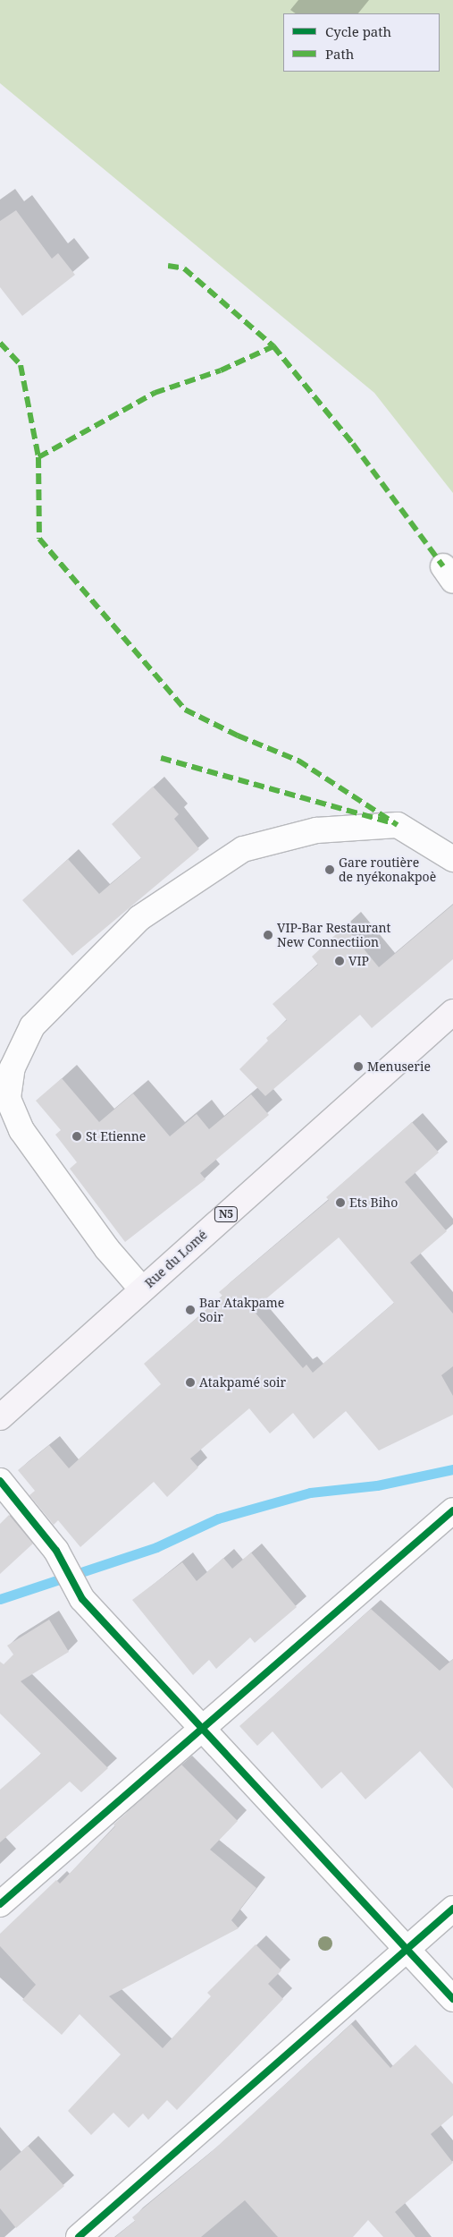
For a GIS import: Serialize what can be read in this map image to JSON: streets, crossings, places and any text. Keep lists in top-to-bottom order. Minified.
{"streets":{"main road":["N5","Rue du Lomé"]},"places":["Gare routière de nyékonakpoè","VIP-Bar Restaurant New Connectiion","VIP","Menuserie","St Etienne","Ets Biho","Bar Atakpame Soir","Atakpamé soir"],"legend":["Cycle path","Path"]}
